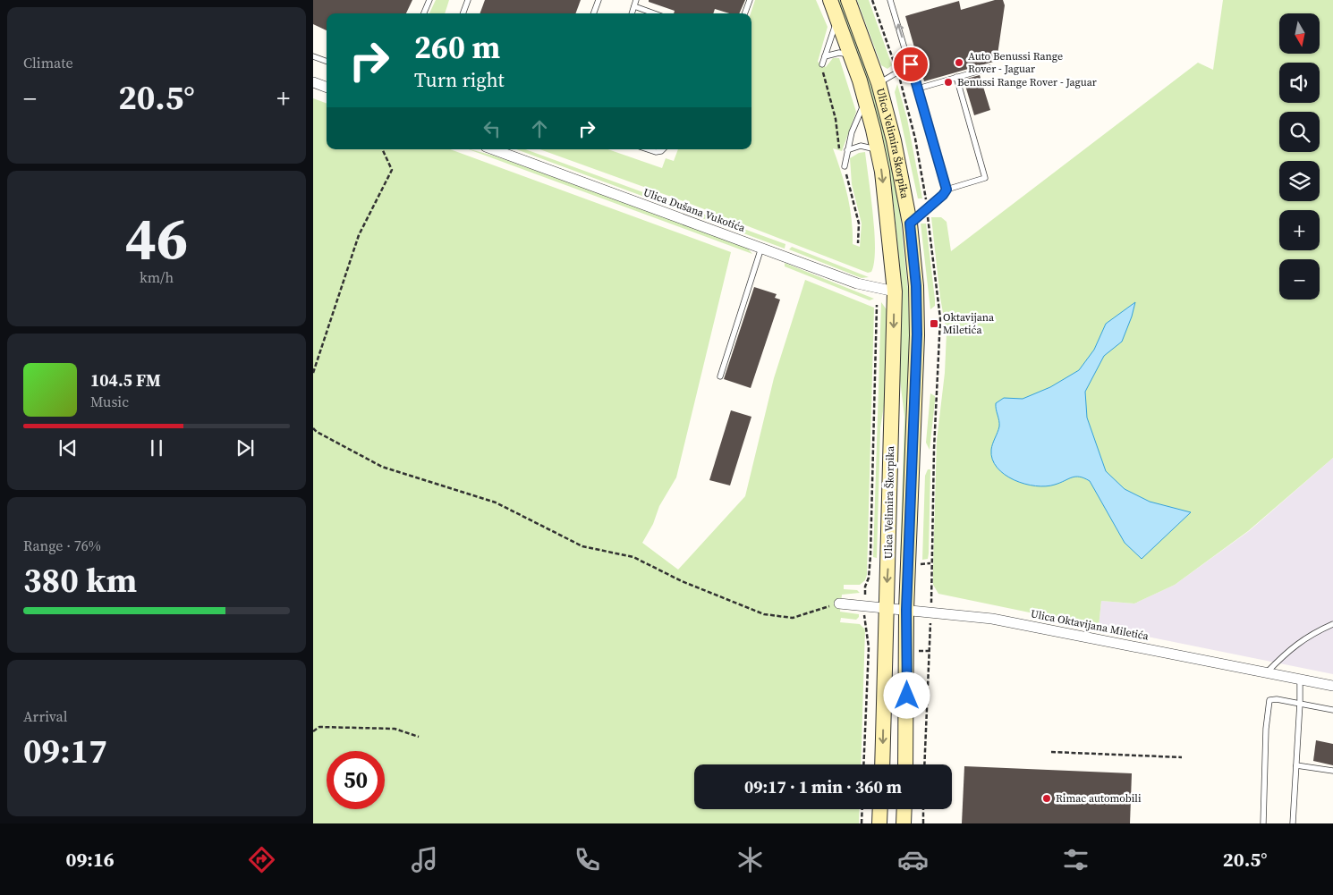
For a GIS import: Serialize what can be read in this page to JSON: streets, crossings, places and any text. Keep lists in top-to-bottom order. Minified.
{"streets":{"main road":["Ulica Velimira Škorpika"],"street":["Ulica Dušana Vukotića","Ulica Oktavijana Miletića"]},"crossings":[["Ulica Velimira Škorpika","Ulica Dušana Vukotića"],["Ulica Velimira Škorpika","Ulica Oktavijana Miletića"]],"places":{"other":["Auto Benussi Range Rover - Jaguar","Benussi Range Rover - Jaguar","Rimac automobili"],"transit":["Oktavijana Miletića"]},"north":"bottom","page":{"tile":["Climate",["46","km/h"],["Range · 76%","380 km"],["Arrival","09:17"]],"map_buttons":["+","−"],"turn":["260 m","Turn right"],"heat":["−","20.5°","+"],"song":["104.5 FM","Music"],"limit":"50","trip":"09:17 · 1 min · 360 m","tabs":["09:16","20.5°"]}}
